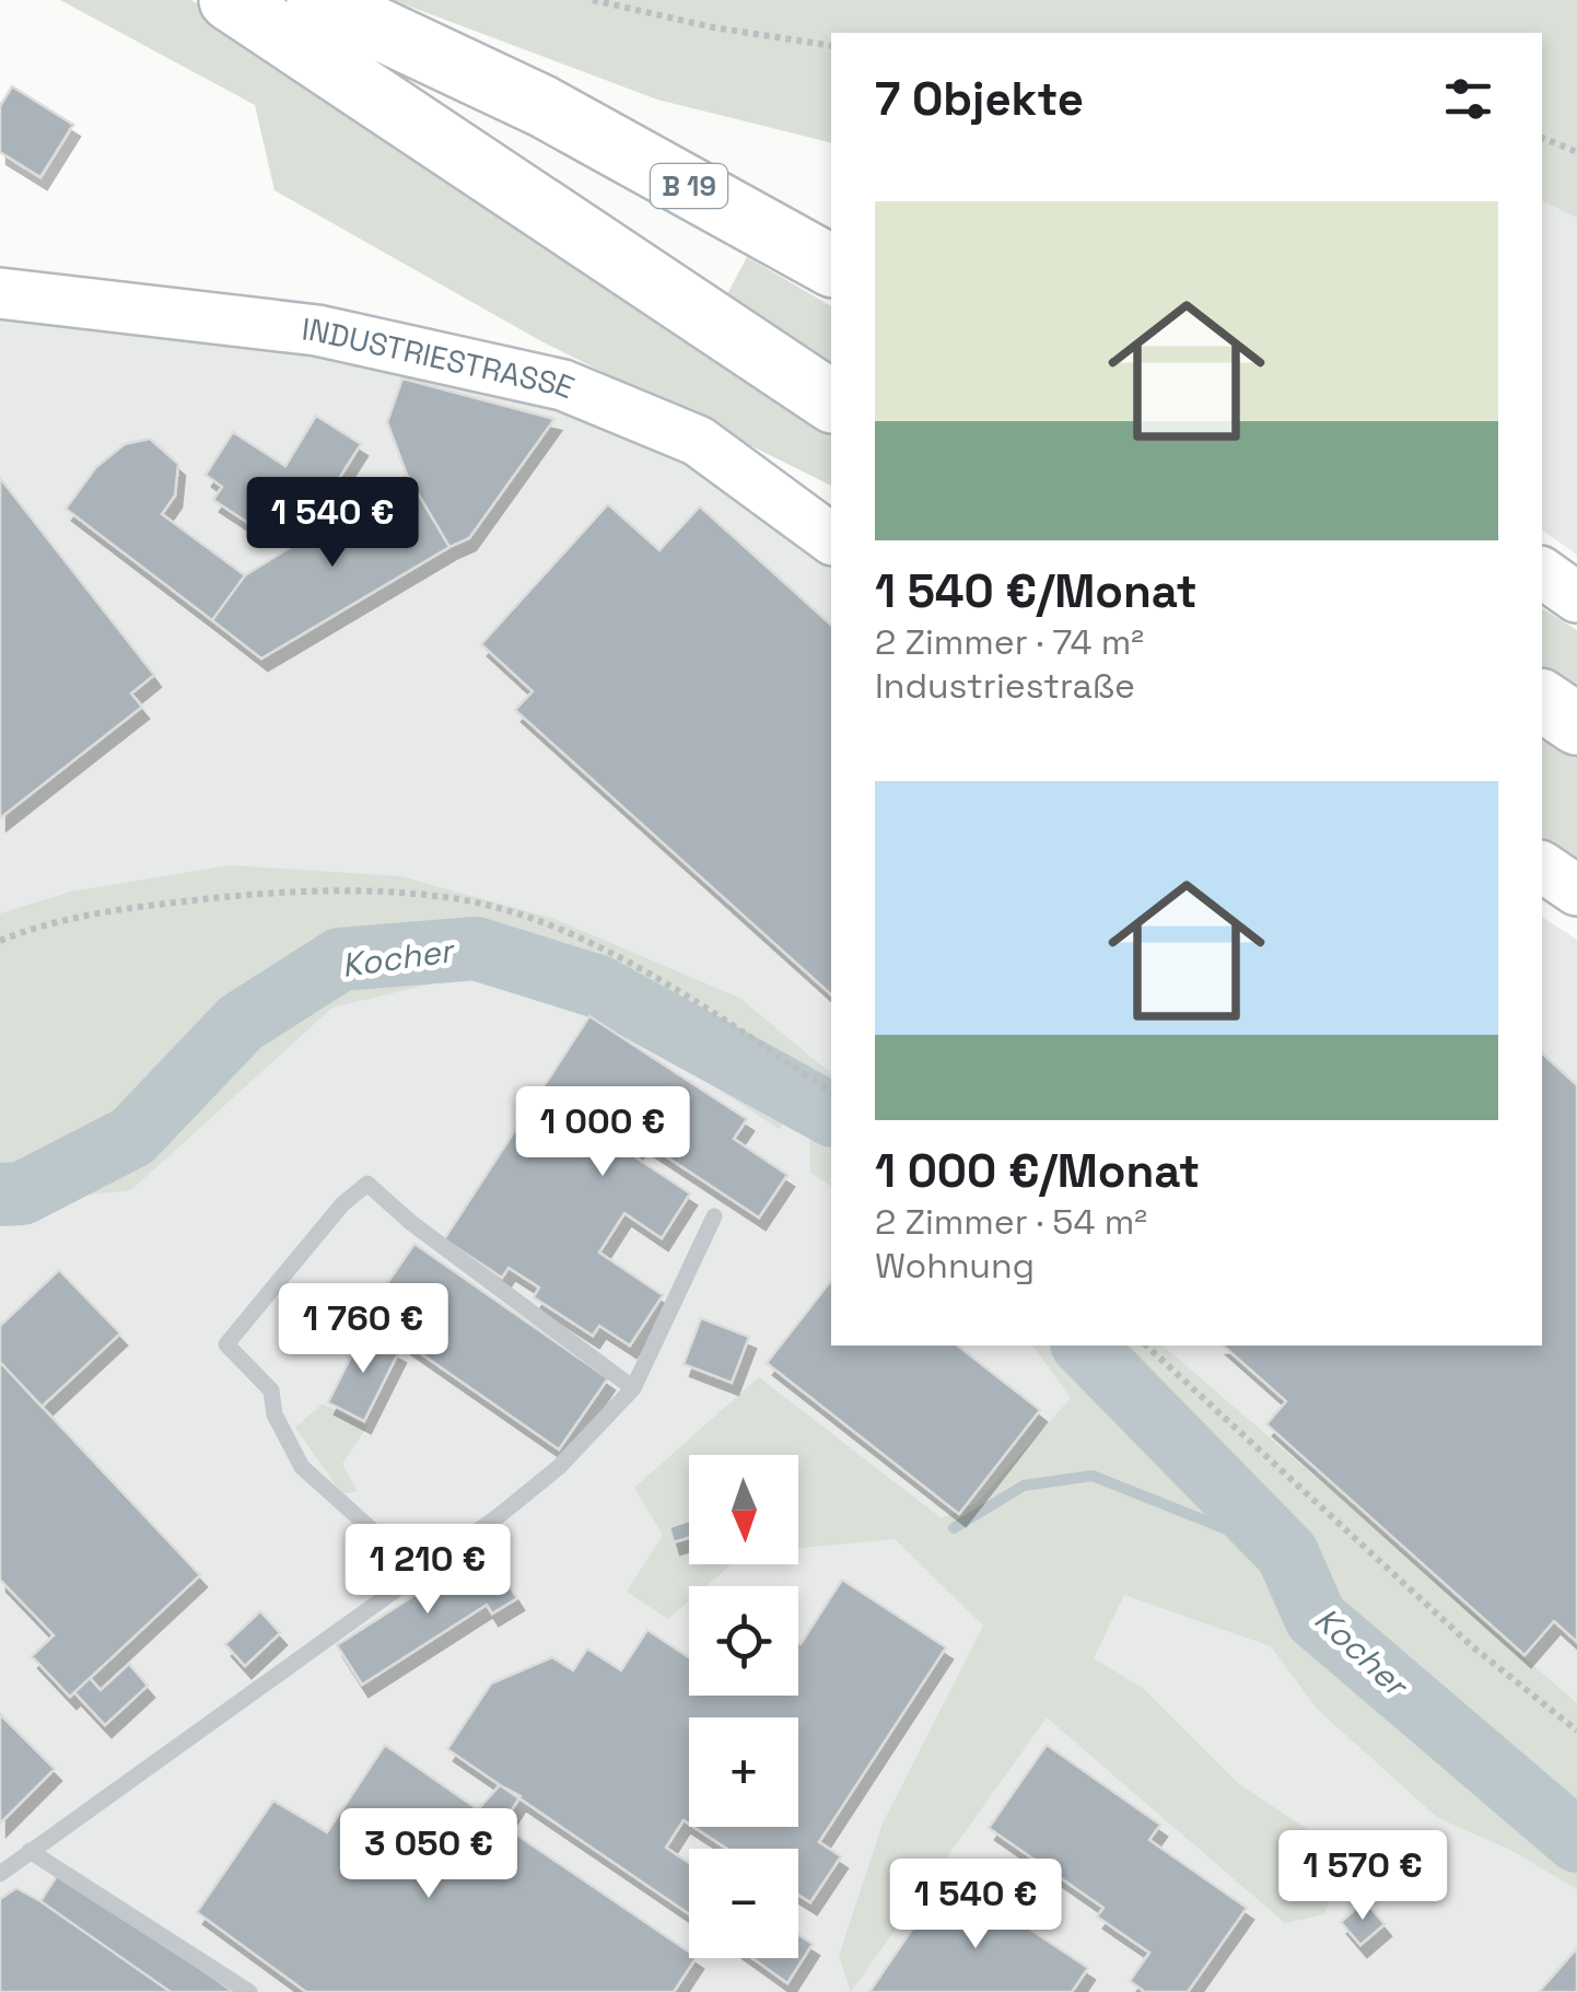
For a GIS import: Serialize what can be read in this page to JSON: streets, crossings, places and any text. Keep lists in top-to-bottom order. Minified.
{"streets":{"highway":["B 19"],"street":["INDUSTRIESTRASSE"]},"water":["Kocher"],"north":"bottom","page":{"heading":"7 Objekte","list":[{"name":"1 540 €/Monat","note":"2 Zimmer · 74 m² · Industriestraße"},{"name":"1 000 €/Monat","note":"2 Zimmer · 54 m² · Wohnung"}],"price":["1 540 €","1 000 €","1 760 €","1 210 €","3 050 €","1 570 €","1 540 €"],"map_buttons":["+","−"]}}
